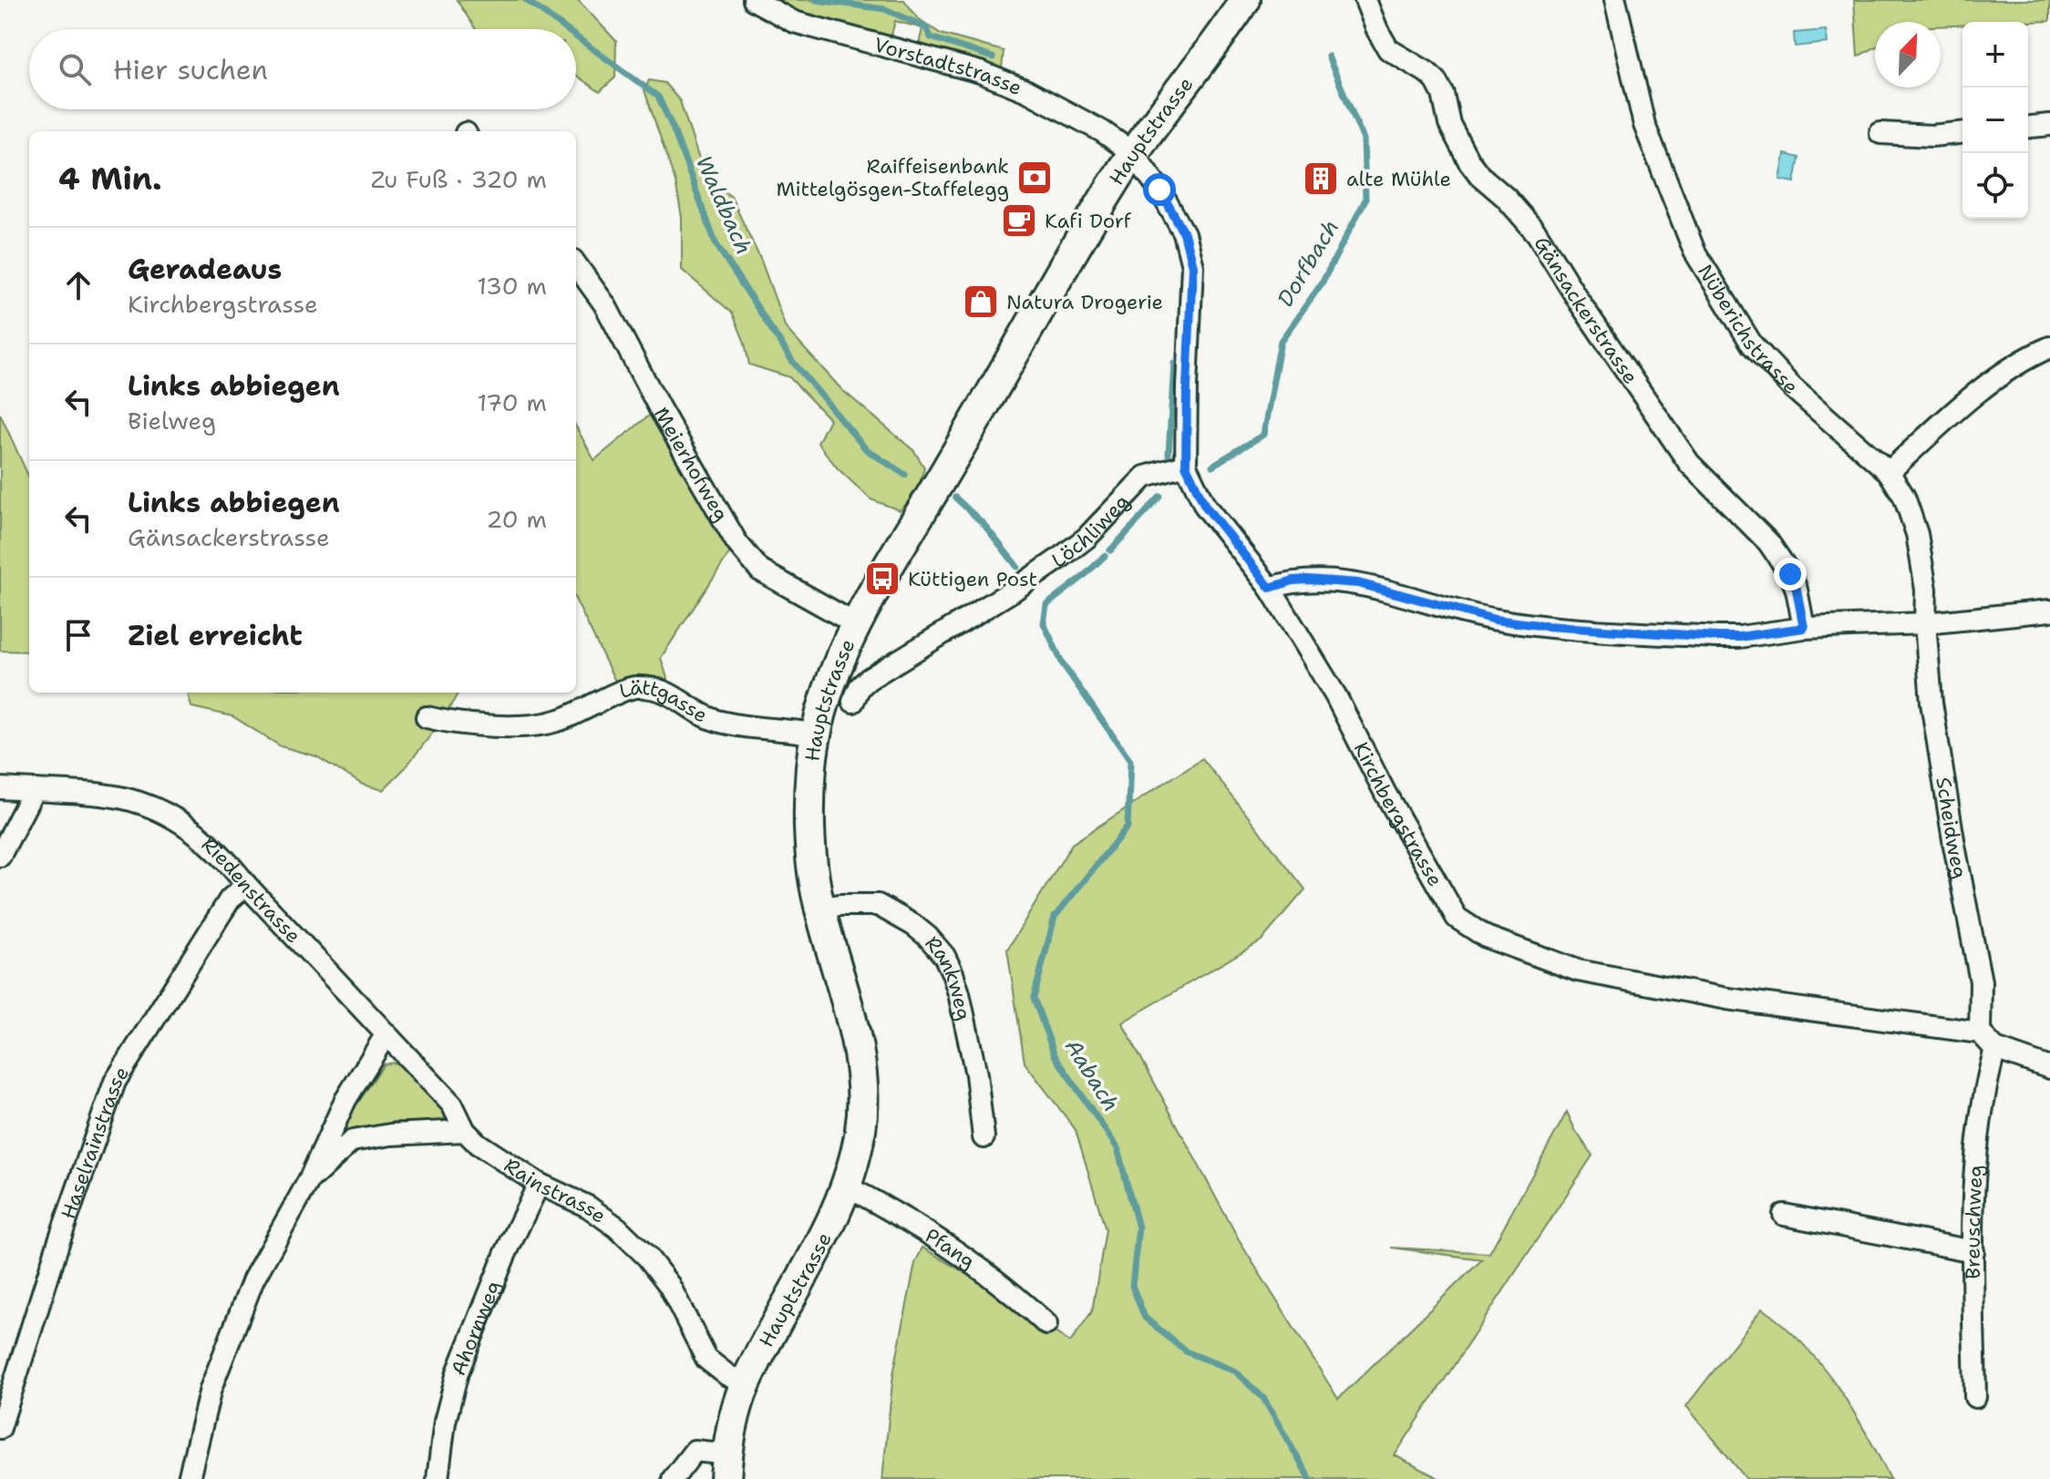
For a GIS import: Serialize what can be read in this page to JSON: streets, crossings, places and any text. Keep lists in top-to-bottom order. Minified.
{"streets":{"street":["Vorstadtstrasse","Hauptstrasse","Gänsackerstrasse","Nüberichstrasse","Meierhofweg","Löchliweg","Lättgasse","Kirchbergstrasse","Scheidweg","Riedenstrasse","Rankweg","Haselrainstrasse","Rainstrasse","Breuschweg","Pfang","Ahornweg"]},"crossings":[["Vorstadtstrasse","Hauptstrasse"],["Vorstadtstrasse","Kirchbergstrasse"],["Hauptstrasse","Meierhofweg"],["Hauptstrasse","Lättgasse"],["Hauptstrasse","Kirchbergstrasse"],["Hauptstrasse","Rankweg"],["Hauptstrasse","Rainstrasse"],["Hauptstrasse","Pfang"],["Nüberichstrasse","Scheidweg"],["Löchliweg","Kirchbergstrasse"],["Kirchbergstrasse","Scheidweg"],["Riedenstrasse","Haselrainstrasse"],["Riedenstrasse","Rainstrasse"],["Rainstrasse","Ahornweg"]],"water":["Waldbach","Dorfbach","Aabach"],"places":{"bank":["Raiffeisenbank Mittelgösgen-Staffelegg"],"building":["alte Mühle"],"cafe":["Kafi Dorf"],"shop":["Natura Drogerie"],"bus stop":["Küttigen Post"]},"north":"top right","page":{"map_buttons":["+","−"],"search":"Hier suchen","heading":["4 Min.","Zu Fuß · 320 m"],"list":[["Geradeaus","Kirchbergstrasse","130 m"],["Links abbiegen","Bielweg","170 m"],["Links abbiegen","Gänsackerstrasse","20 m"],"Ziel erreicht"]}}
